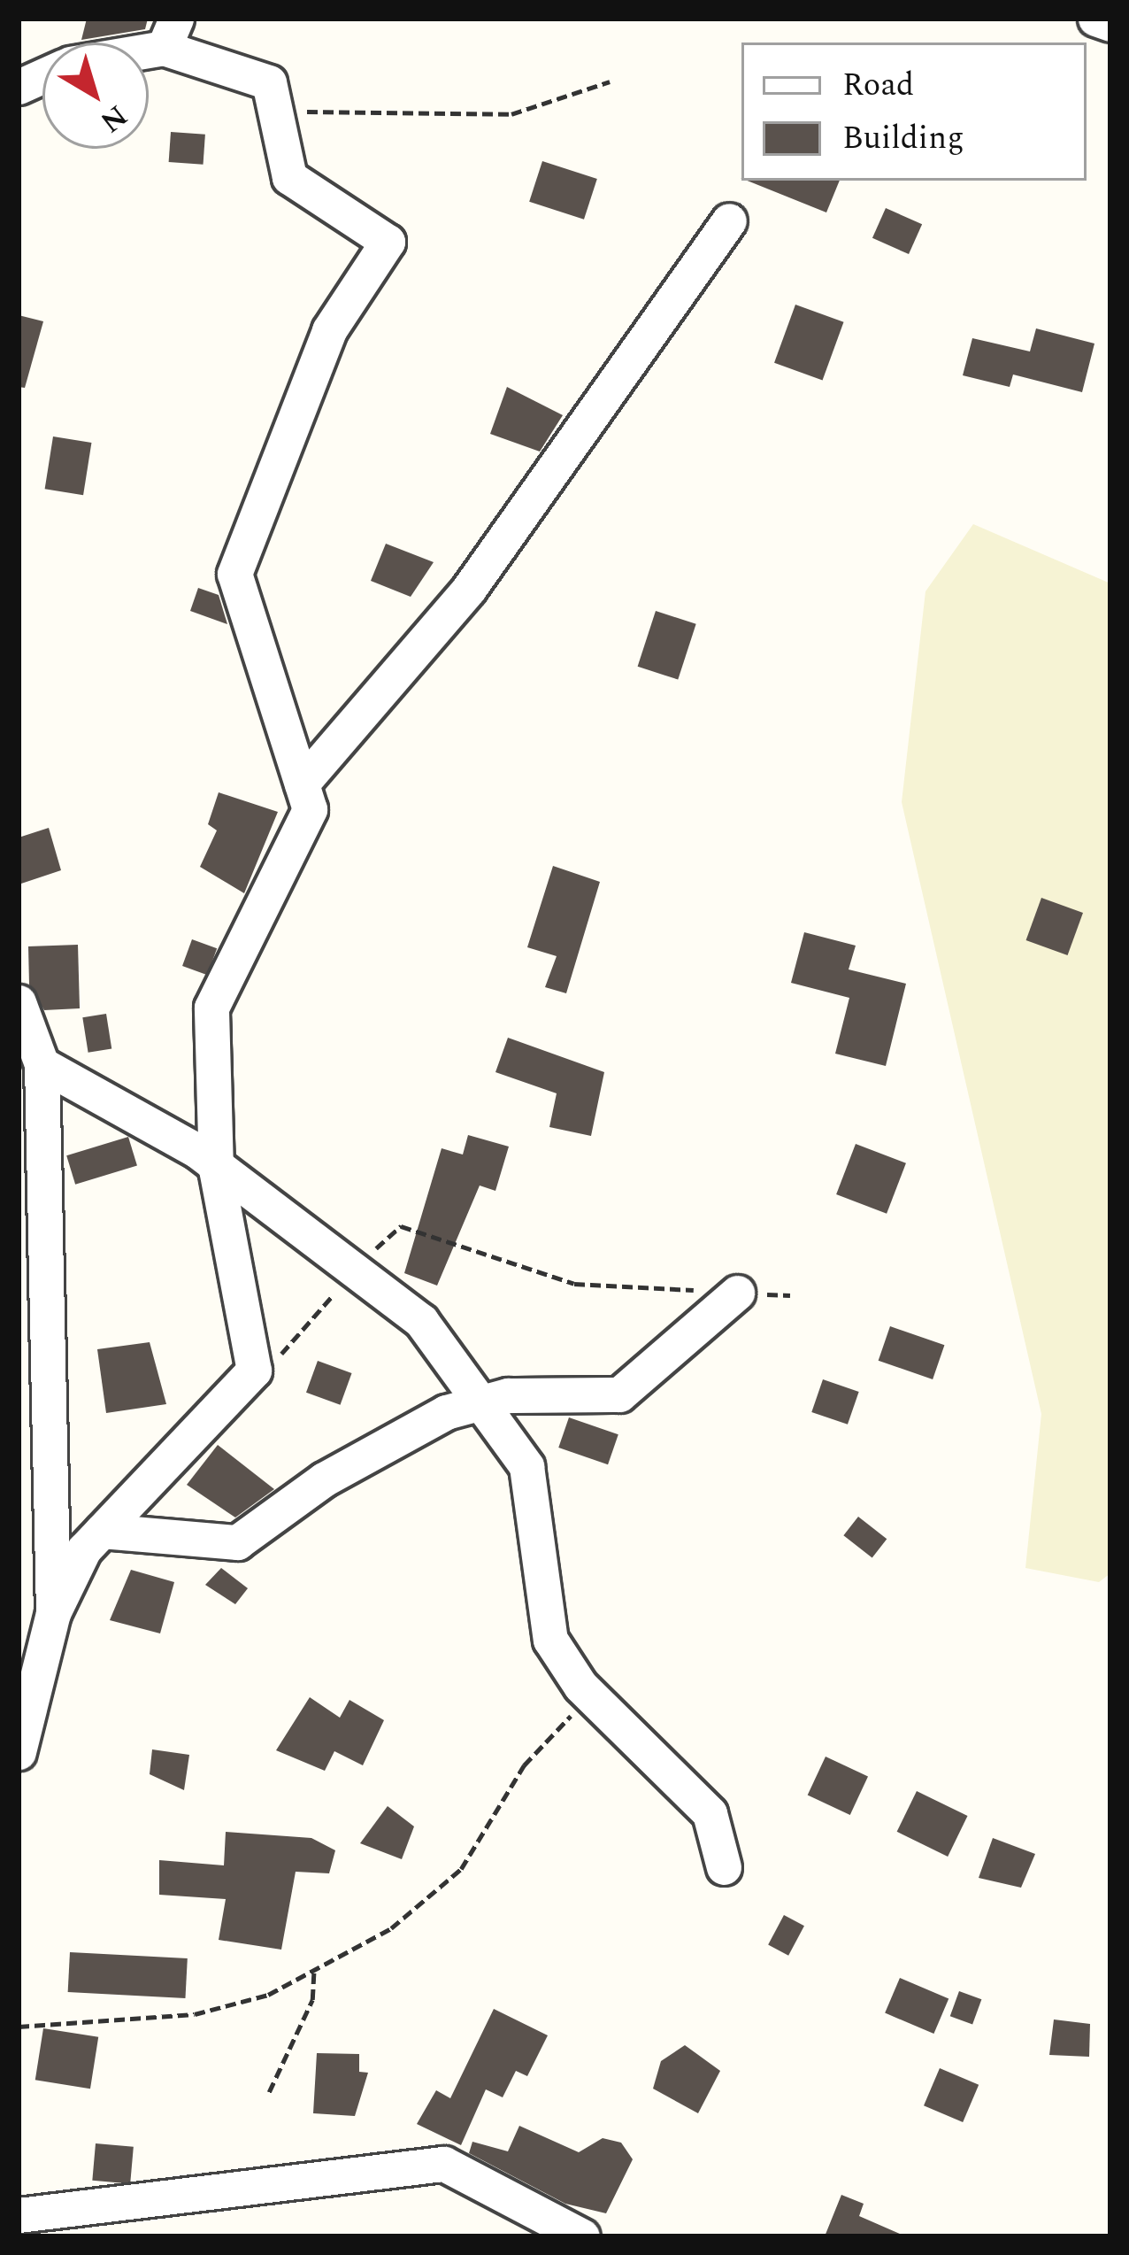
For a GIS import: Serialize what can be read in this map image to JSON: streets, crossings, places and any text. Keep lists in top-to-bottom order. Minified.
{"legend":["Road","Building"],"north":"bottom right"}
